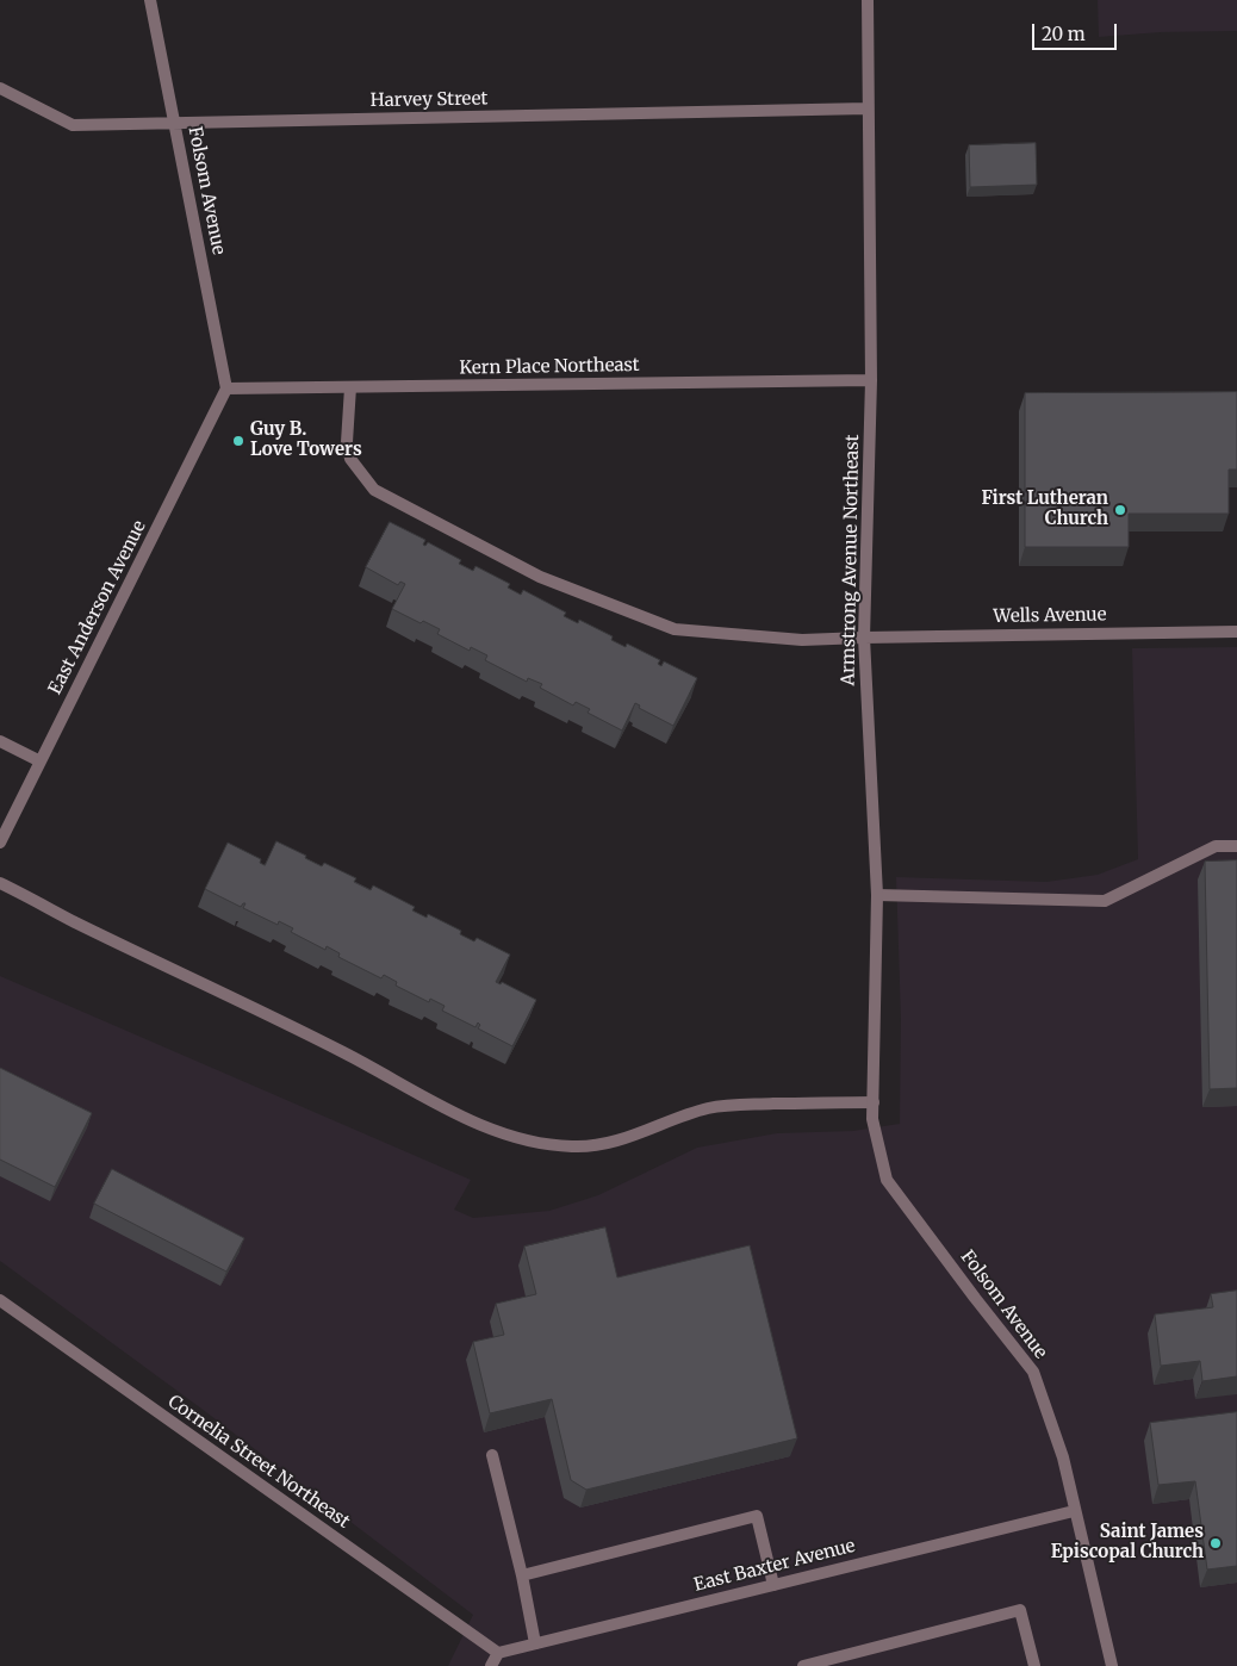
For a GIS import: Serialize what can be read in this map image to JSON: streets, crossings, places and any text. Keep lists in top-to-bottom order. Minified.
{"streets":{"street":["Harvey Street","Folsom Avenue","Kern Place Northeast","Armstrong Avenue Northeast","East Anderson Avenue","Wells Avenue","Cornelia Street Northeast","East Baxter Avenue"]},"crossings":[["Harvey Street","Folsom Avenue"],["Harvey Street","Armstrong Avenue Northeast"],["Folsom Avenue","Kern Place Northeast"],["Folsom Avenue","Armstrong Avenue Northeast"],["Folsom Avenue","East Anderson Avenue"],["Folsom Avenue","East Baxter Avenue"],["Kern Place Northeast","Armstrong Avenue Northeast"],["Kern Place Northeast","East Anderson Avenue"],["Kern Place Northeast","Wells Avenue"],["Armstrong Avenue Northeast","Wells Avenue"],["Cornelia Street Northeast","East Baxter Avenue"]],"places":["Guy B. Love Towers","First Lutheran Church","Saint James Episcopal Church"],"scale_bar":"20 m"}
